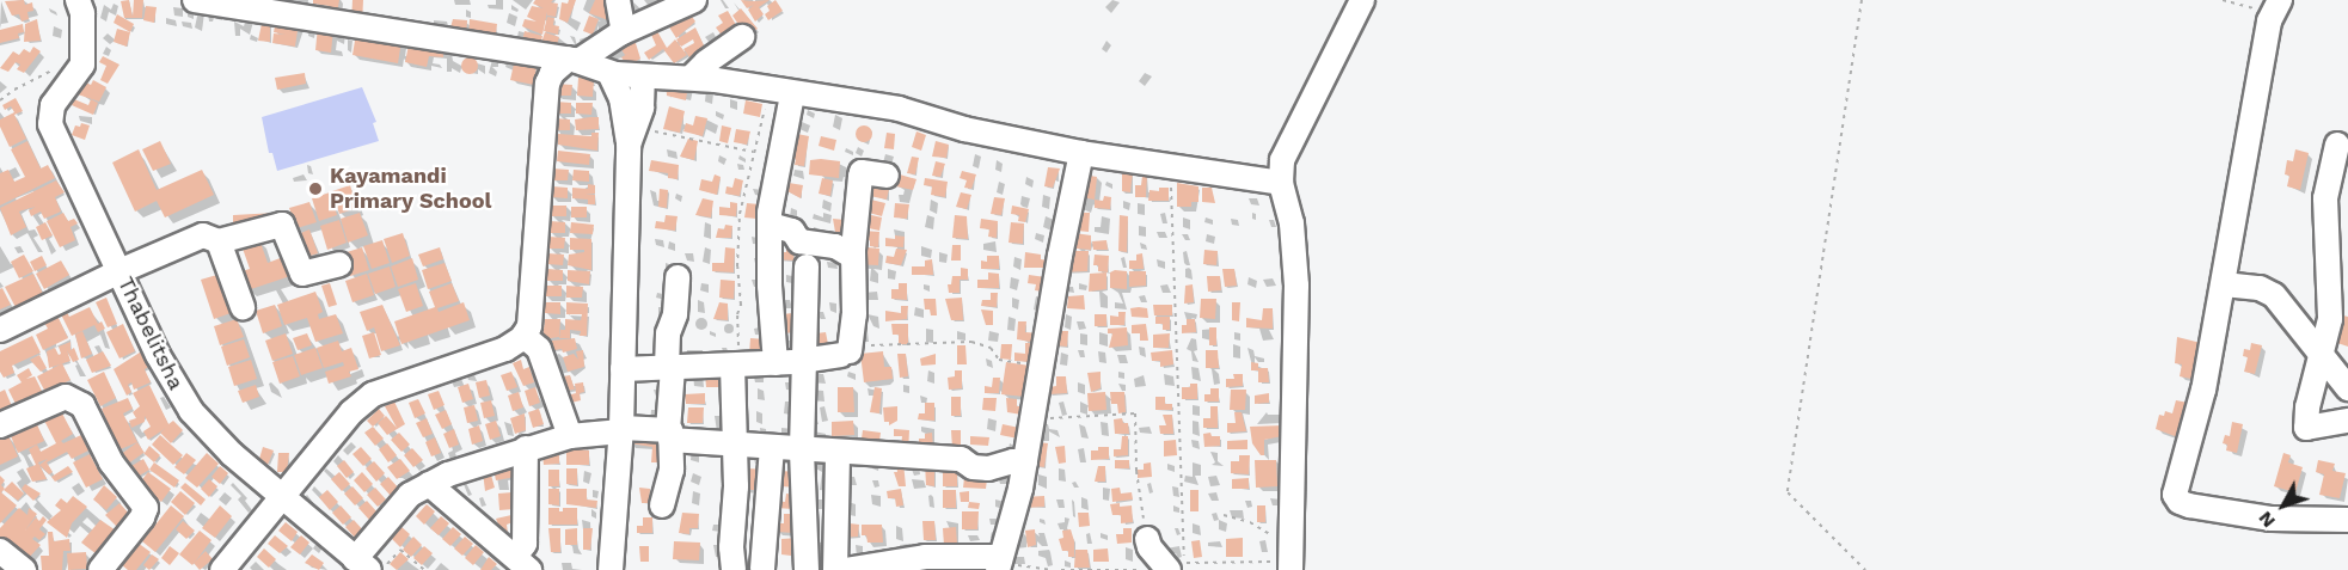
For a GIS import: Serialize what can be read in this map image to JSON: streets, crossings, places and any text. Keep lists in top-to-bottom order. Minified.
{"streets":{"street":["Thabelitsha"]},"places":["Kayamandi Primary School"],"north":"bottom left"}
